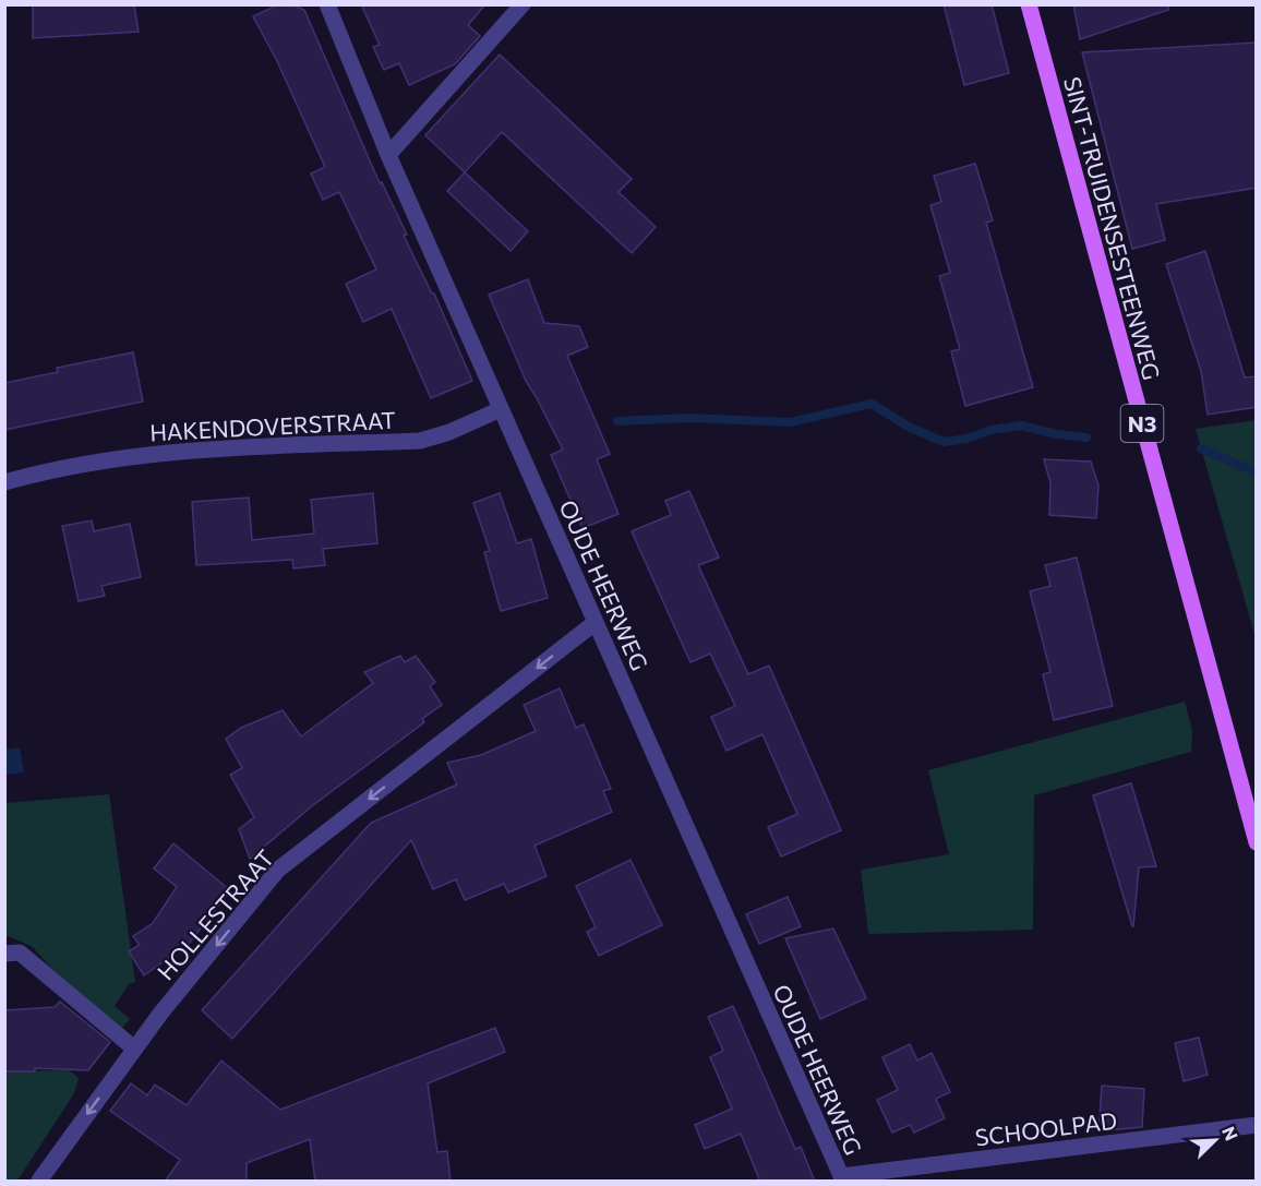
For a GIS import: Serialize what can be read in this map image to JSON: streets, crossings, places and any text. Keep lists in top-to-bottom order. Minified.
{"streets":{"main road":["SINT-TRUIDENSESTEENWEG","N3"],"street":["HAKENDOVERSTRAAT","OUDE HEERWEG","HOLLESTRAAT","SCHOOLPAD"]},"crossings":[["HAKENDOVERSTRAAT","OUDE HEERWEG"],["OUDE HEERWEG","HOLLESTRAAT"],["OUDE HEERWEG","SCHOOLPAD"]],"one_way":["HOLLESTRAAT"],"north":"top right"}
